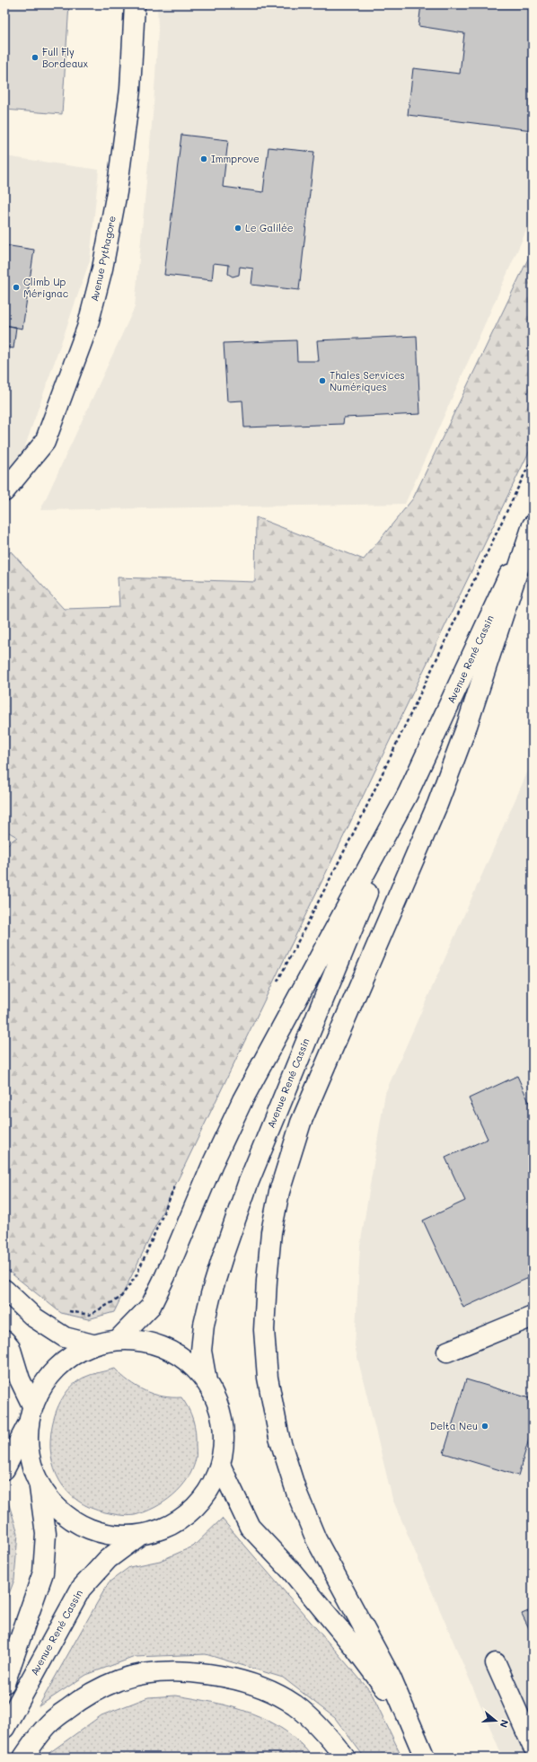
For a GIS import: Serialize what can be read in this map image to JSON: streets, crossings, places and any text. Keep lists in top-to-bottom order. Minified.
{"streets":{"main road":["Avenue Pythagore","Avenue René Cassin"]},"places":["Full Fly Bordeaux","Immprove","Le Galilée","Climb Up Mérignac","Thales Services Numériques","Delta Neu"],"north":"right"}
